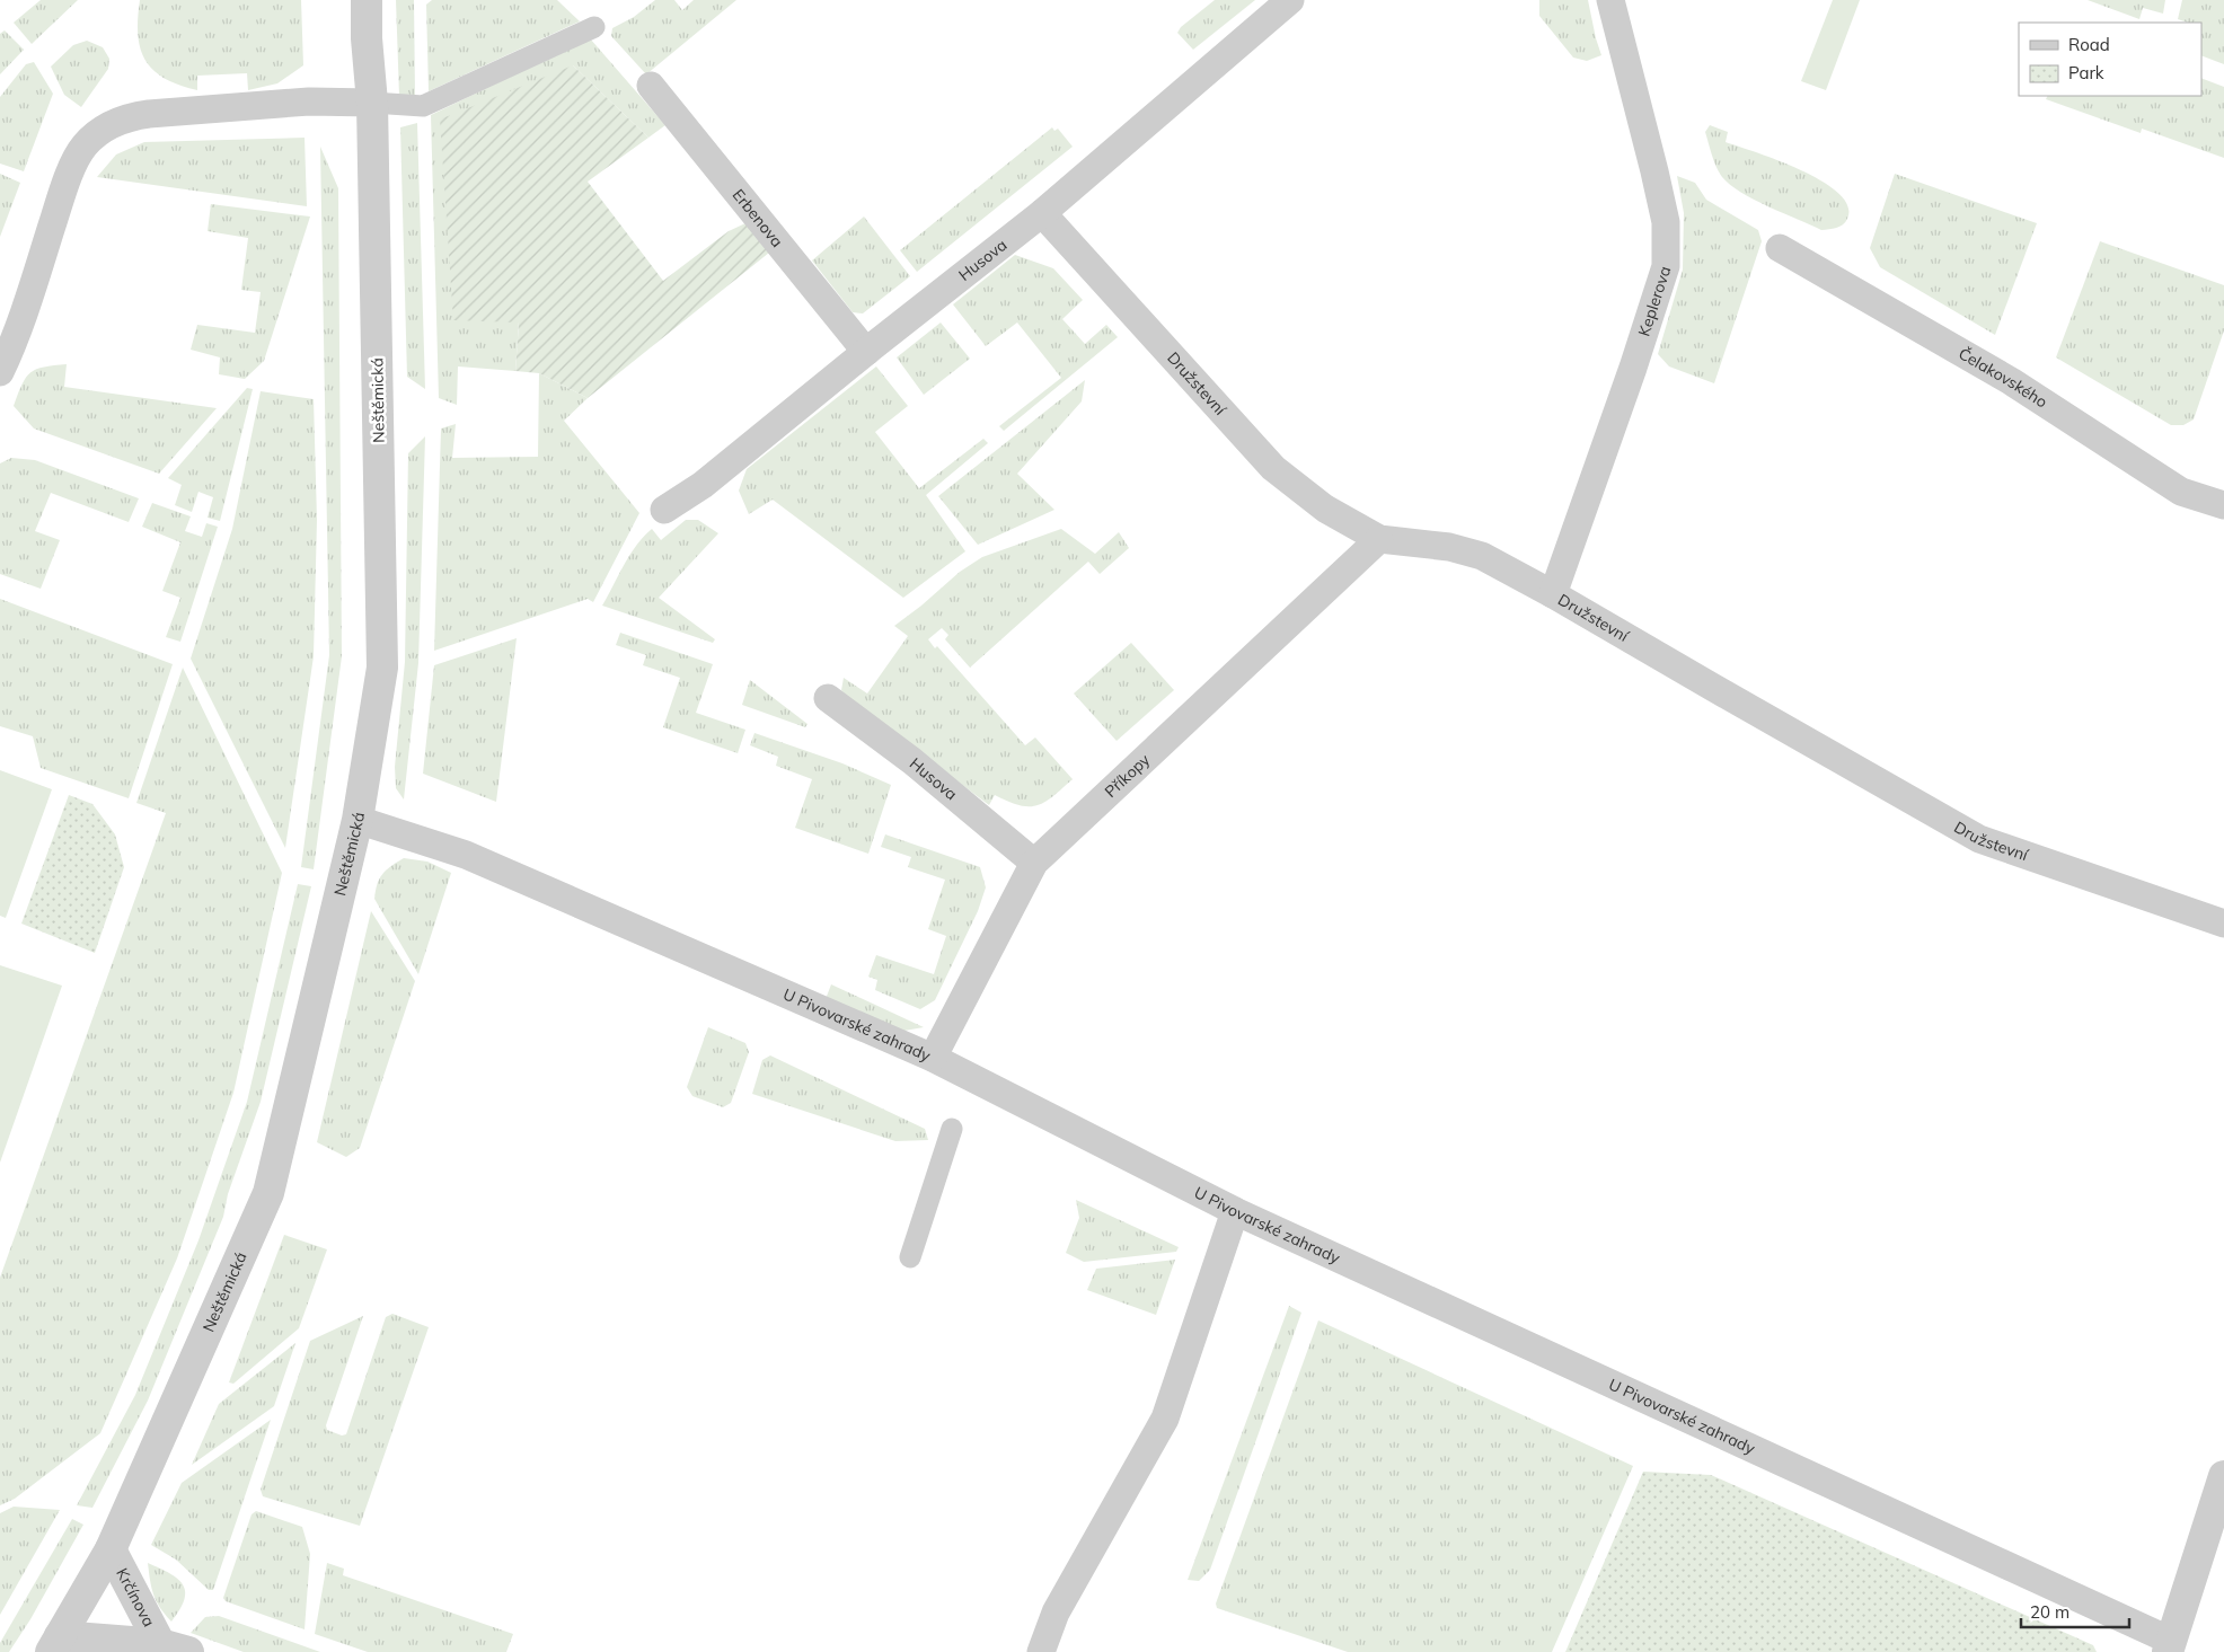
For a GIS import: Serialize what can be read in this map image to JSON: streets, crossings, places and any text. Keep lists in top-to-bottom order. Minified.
{"streets":{"street":["Erbenova","Husova","Keplerova","Čelakovského","Družstevní","Neštěmická","Příkopy","U Pivovarské zahrady","Krčínova"]},"crossings":[["Erbenova","Husova"],["Husova","Družstevní"],["Husova","Příkopy"],["Keplerova","Družstevní"],["Družstevní","Příkopy"],["Neštěmická","U Pivovarské zahrady"],["Neštěmická","Krčínova"],["Příkopy","U Pivovarské zahrady"]],"legend":["Road","Park"],"scale_bar":"20 m"}
